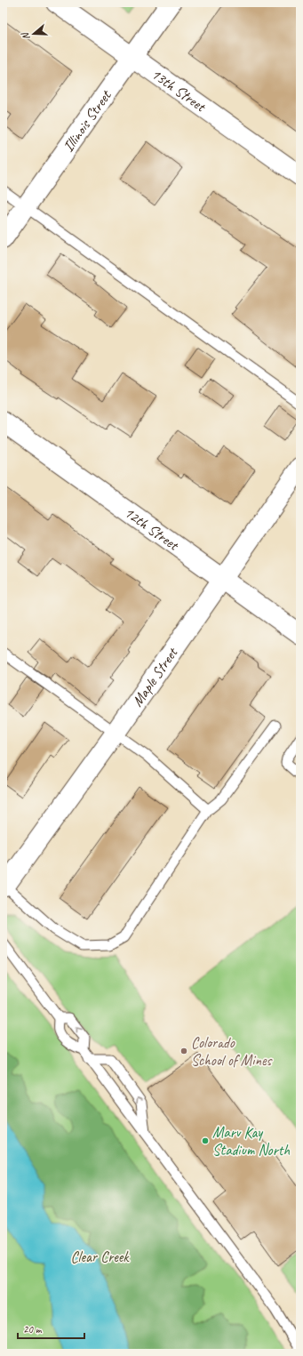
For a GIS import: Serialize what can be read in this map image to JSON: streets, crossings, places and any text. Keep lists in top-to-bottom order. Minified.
{"streets":{"street":["13th Street","Illinois Street","12th Street","Maple Street"]},"crossings":[["13th Street","Illinois Street"],["12th Street","Maple Street"]],"parks":["Clear Creek"],"places":["Colorado School of Mines","Marv Kay Stadium North"],"scale_bar":"20 m","north":"left"}
